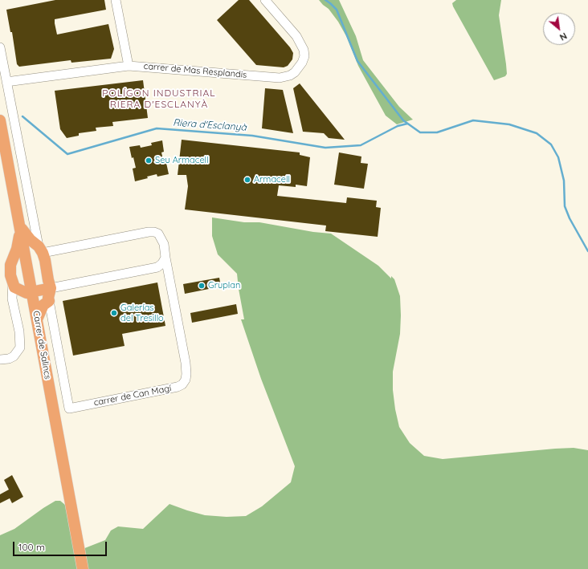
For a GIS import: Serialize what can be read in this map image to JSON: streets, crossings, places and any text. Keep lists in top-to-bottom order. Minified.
{"streets":{"main road":["Carrer de Salincs"],"street":["carrer de Mas Resplandis","carrer de Can Magí"]},"crossings":[["Carrer de Salincs","carrer de Can Magí"]],"districts":["POLÍGON INDUSTRIAL RIERA D'ESCLANYÀ"],"water":["Riera d'Esclanyà"],"places":["Seu Armacell","Armacell","Gruplan","Galerías del Tresillo"],"scale_bar":"100 m","north":"bottom right"}
